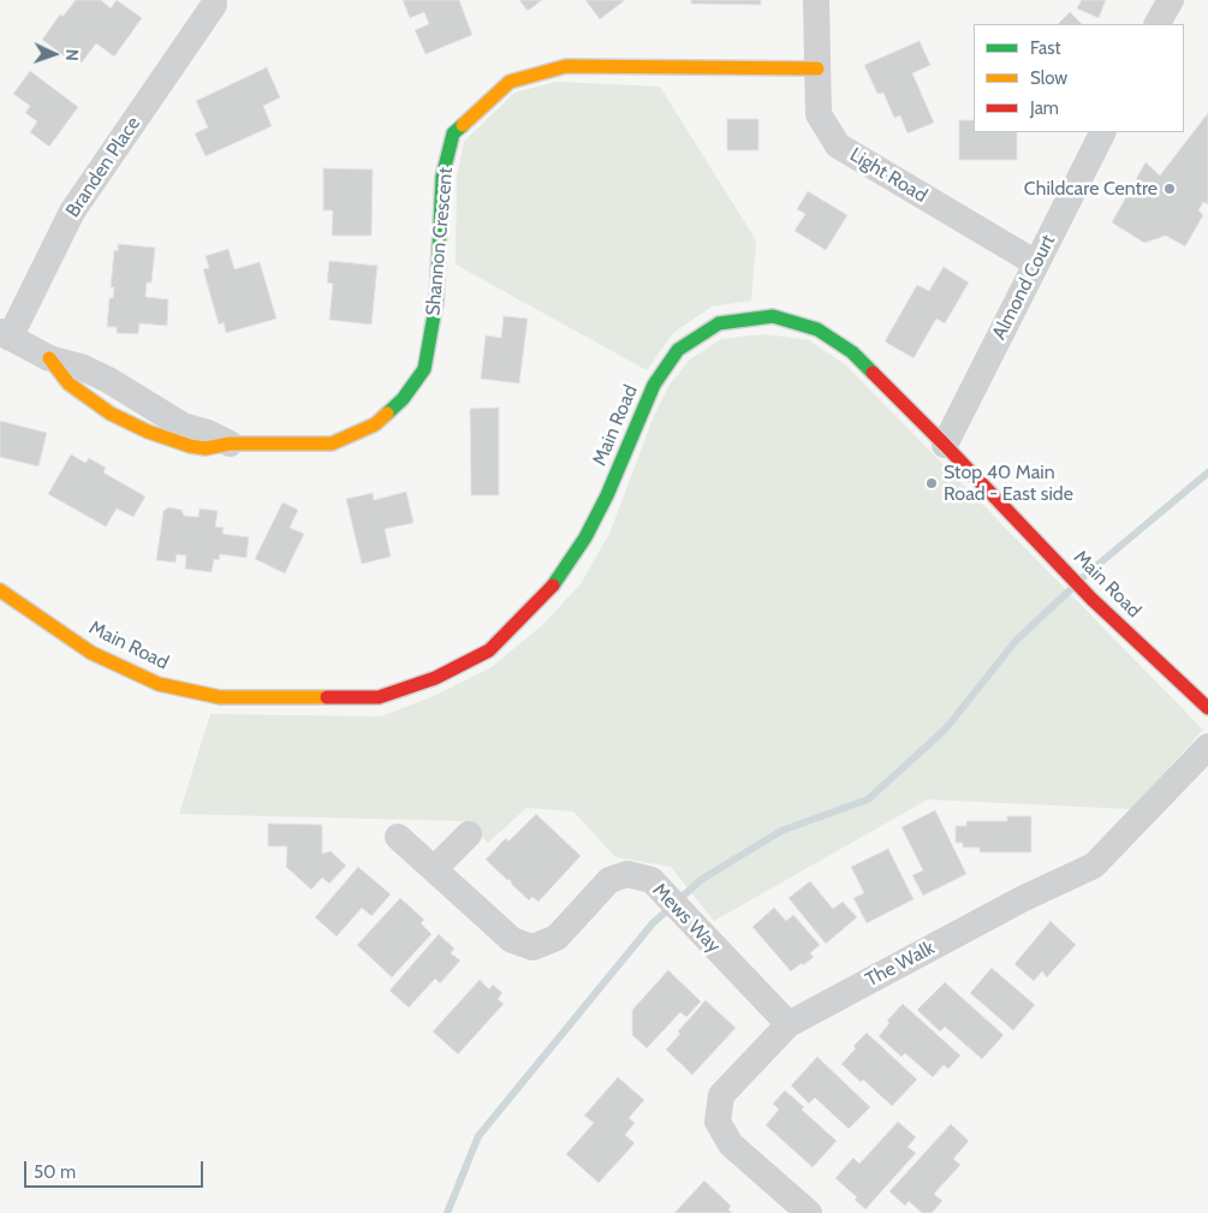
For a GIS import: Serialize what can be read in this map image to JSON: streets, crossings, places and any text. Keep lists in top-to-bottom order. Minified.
{"streets":{"main road":["Shannon Crescent","Main Road"],"street":["Branden Place","Light Road","Almond Court","Mews Way","The Walk"]},"crossings":[["Branden Place","Shannon Crescent"],["Light Road","Shannon Crescent"],["Light Road","Almond Court"],["Almond Court","Main Road"],["Mews Way","The Walk"]],"places":["Childcare Centre","Stop 40 Main Road - East side"],"legend":["Fast","Slow","Jam"],"scale_bar":"50 m","north":"right"}
